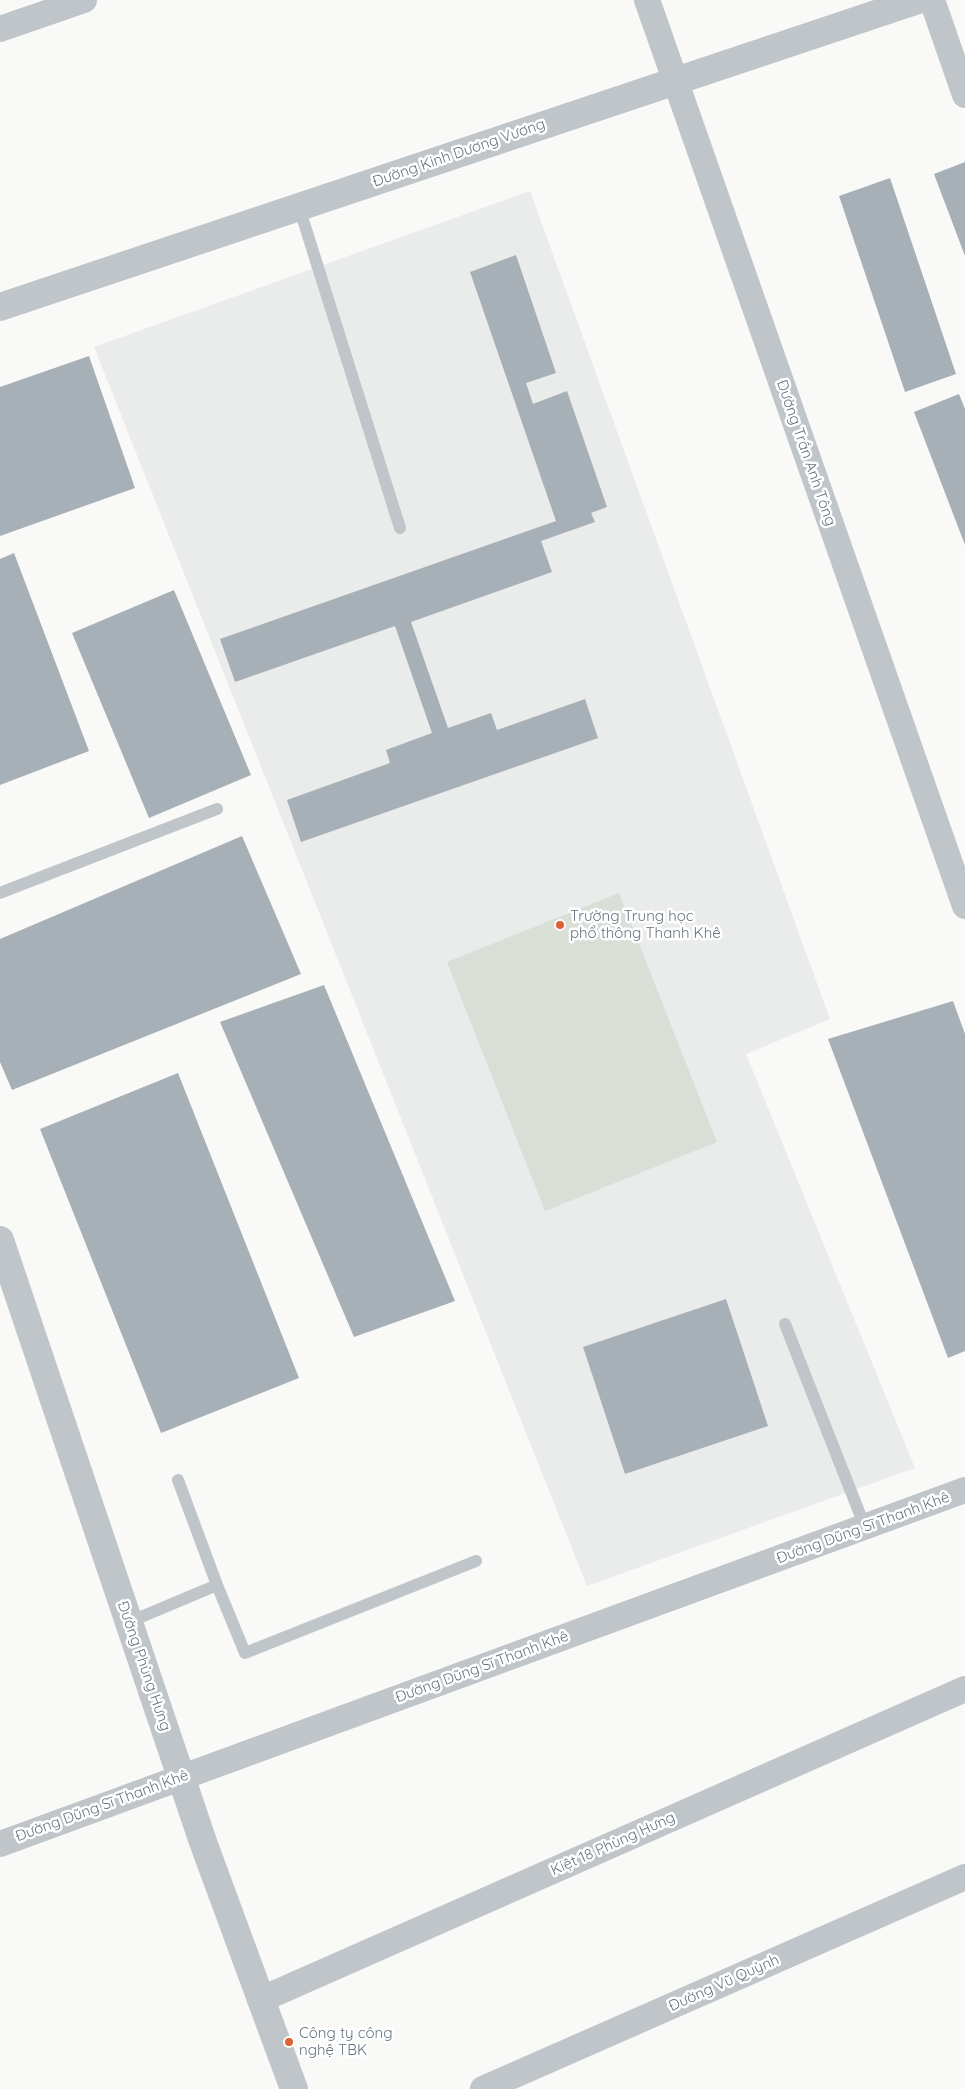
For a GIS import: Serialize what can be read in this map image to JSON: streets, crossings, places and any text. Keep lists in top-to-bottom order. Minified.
{"streets":{"street":["Đường Kinh Dương Vương","Đường Trần Anh Tông","Đường Dũng Sĩ Thanh Khê","Đường Phùng Hưng","Kiệt 18 Phùng Hưng","Đường Vũ Quỳnh"]},"crossings":[["Đường Kinh Dương Vương","Đường Trần Anh Tông"],["Đường Dũng Sĩ Thanh Khê","Đường Phùng Hưng"],["Đường Phùng Hưng","Kiệt 18 Phùng Hưng"]],"places":["Trường Trung học phổ thông Thanh Khê","Công ty công nghệ TBK"]}
